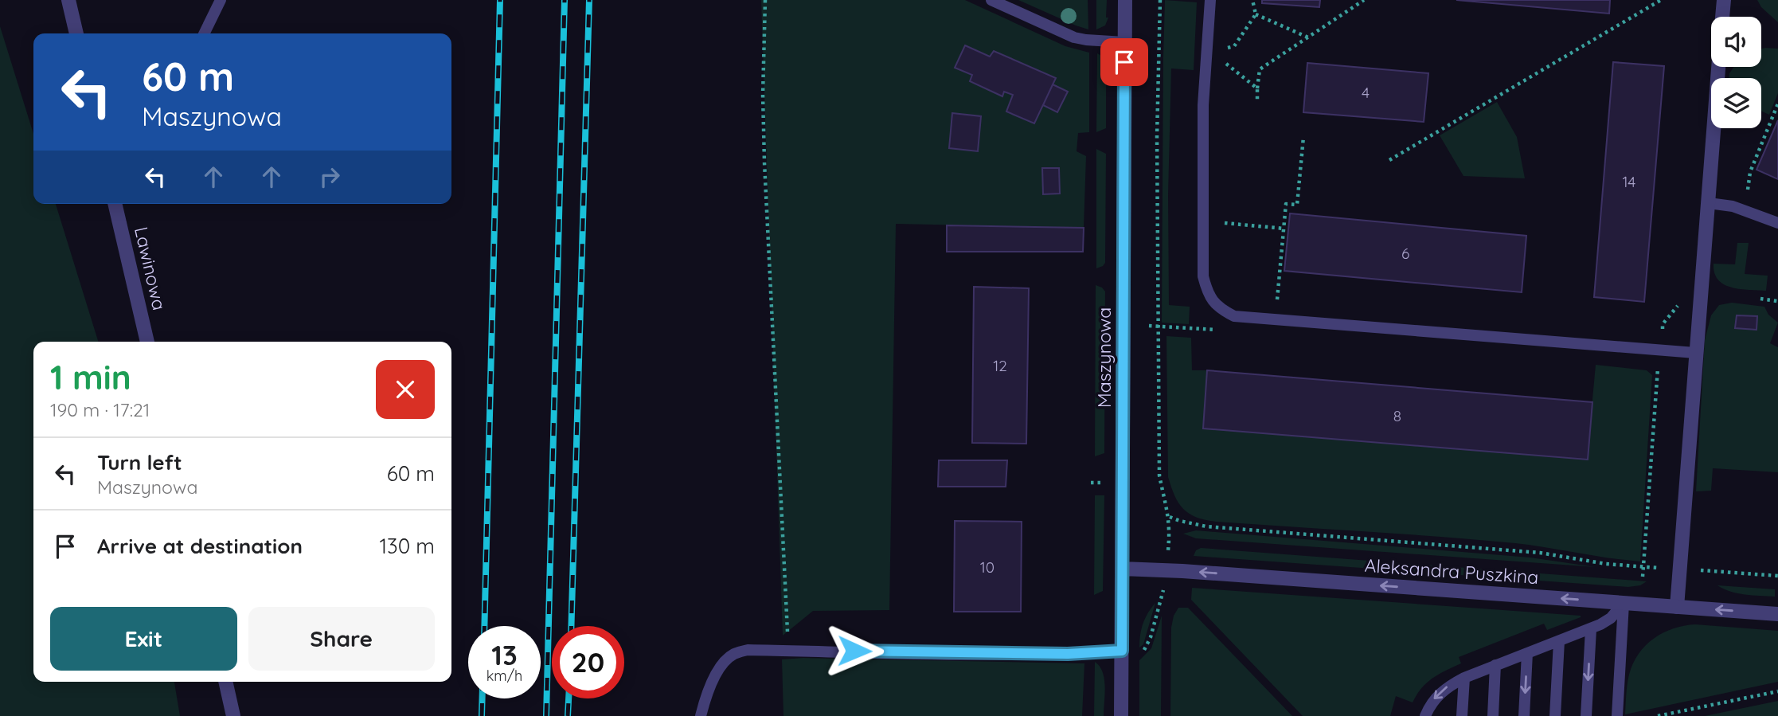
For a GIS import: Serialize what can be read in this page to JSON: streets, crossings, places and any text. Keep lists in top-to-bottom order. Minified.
{"streets":{"street":["Lawinowa","Maszynowa","Aleksandra Puszkina"]},"crossings":[["Maszynowa","Aleksandra Puszkina"]],"one_way":["Aleksandra Puszkina"],"house_numbers":["4","14","6","12","8","10"],"page":{"turn":["60 m","Maszynowa"],"heading":["1 min","190 m · 17:21"],"list":[{"name":"Turn left","note":"Maszynowa","value":"60 m"},{"name":"Arrive at destination","value":"130 m"}],"buttons":["Exit","Share"],"speed":"13 km/h","limit":"20"}}
